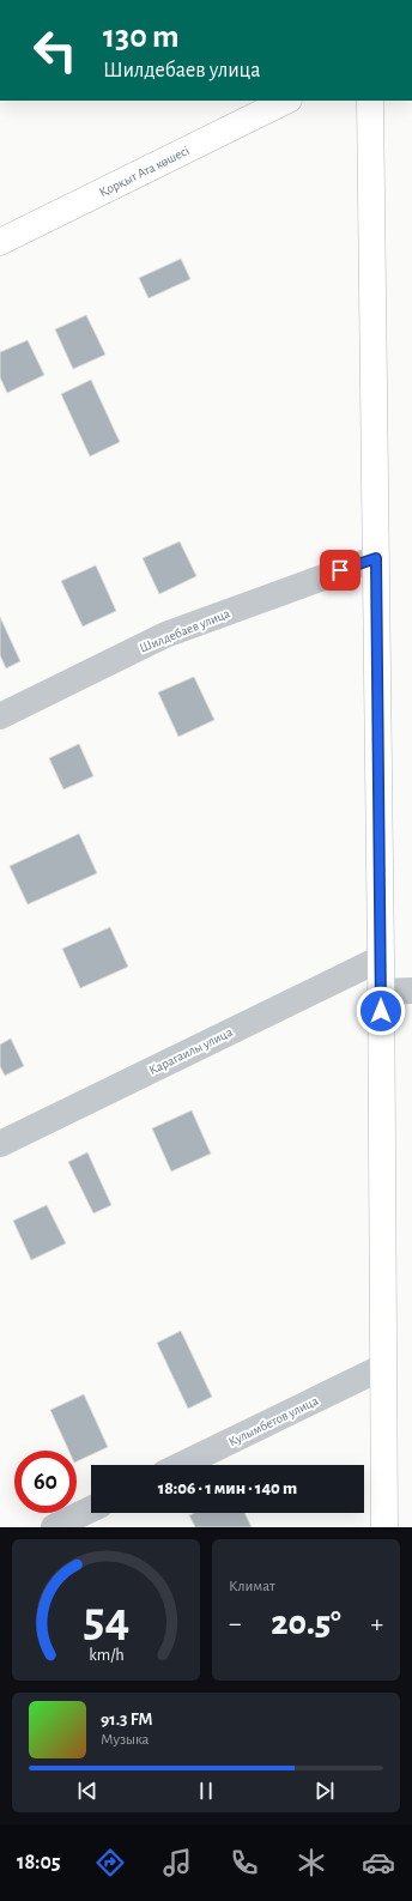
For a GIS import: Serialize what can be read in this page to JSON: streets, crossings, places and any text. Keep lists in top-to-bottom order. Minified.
{"streets":{"main road":["Қорқыт Ата көшесі"],"street":["Шилдебаев улица","Карагаилы улица","Кулымбетов улица"]},"page":{"turn":["130 m","Шилдебаев улица"],"limit":"60","trip":"18:06 · 1 мин · 140 m","tile":"Климат","heat":["−","20.5°","+"],"song":["91.3 FM","Музыка"],"tabs":"18:05","gauge":["54","km/h"]}}
